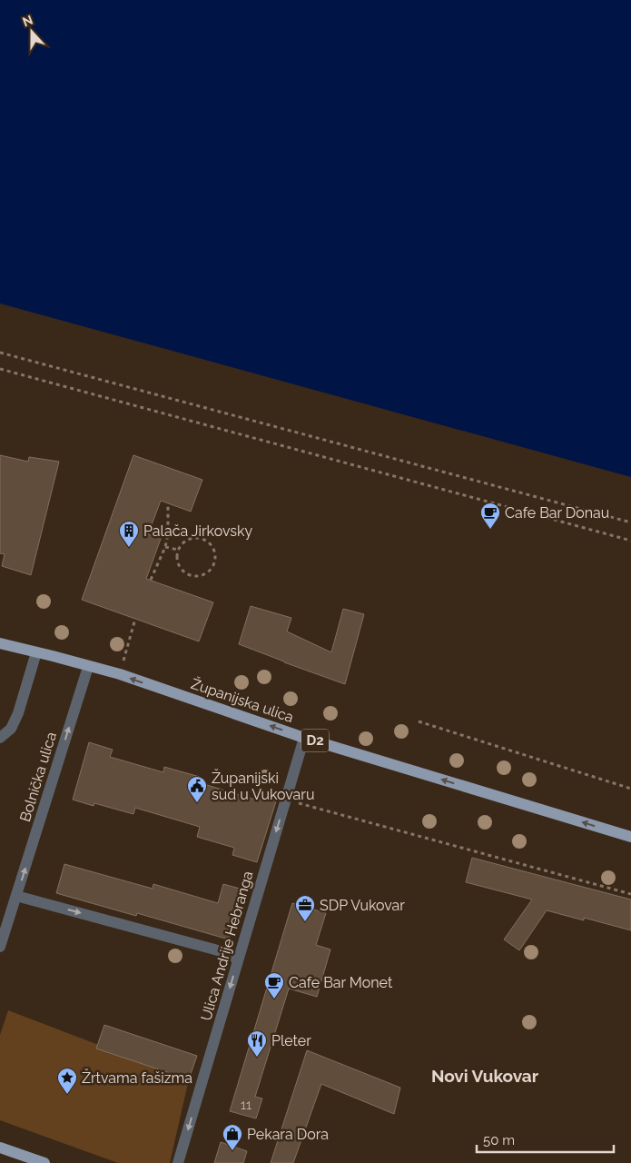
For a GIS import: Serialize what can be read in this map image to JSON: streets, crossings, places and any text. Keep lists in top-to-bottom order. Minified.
{"streets":{"main road":["Županijska ulica","D2"],"street":["Bolnička ulica","Ulica Andrije Hebranga"]},"crossings":[["Županijska ulica","Bolnička ulica"],["Županijska ulica","Ulica Andrije Hebranga"]],"one_way":["Županijska ulica","Ulica Andrije Hebranga"],"districts":["Novi Vukovar"],"places":{"cafe":["Cafe Bar Donau","Cafe Bar Monet"],"building":["Palača Jirkovsky"],"public building":["Županijski sud u Vukovaru"],"office":["SDP Vukovar"],"restaurant":["Pleter"],"place":["Žrtvama fašizma"],"shop":["Pekara Dora"]},"house_numbers":["11"],"scale_bar":"50 m","north":"top"}
